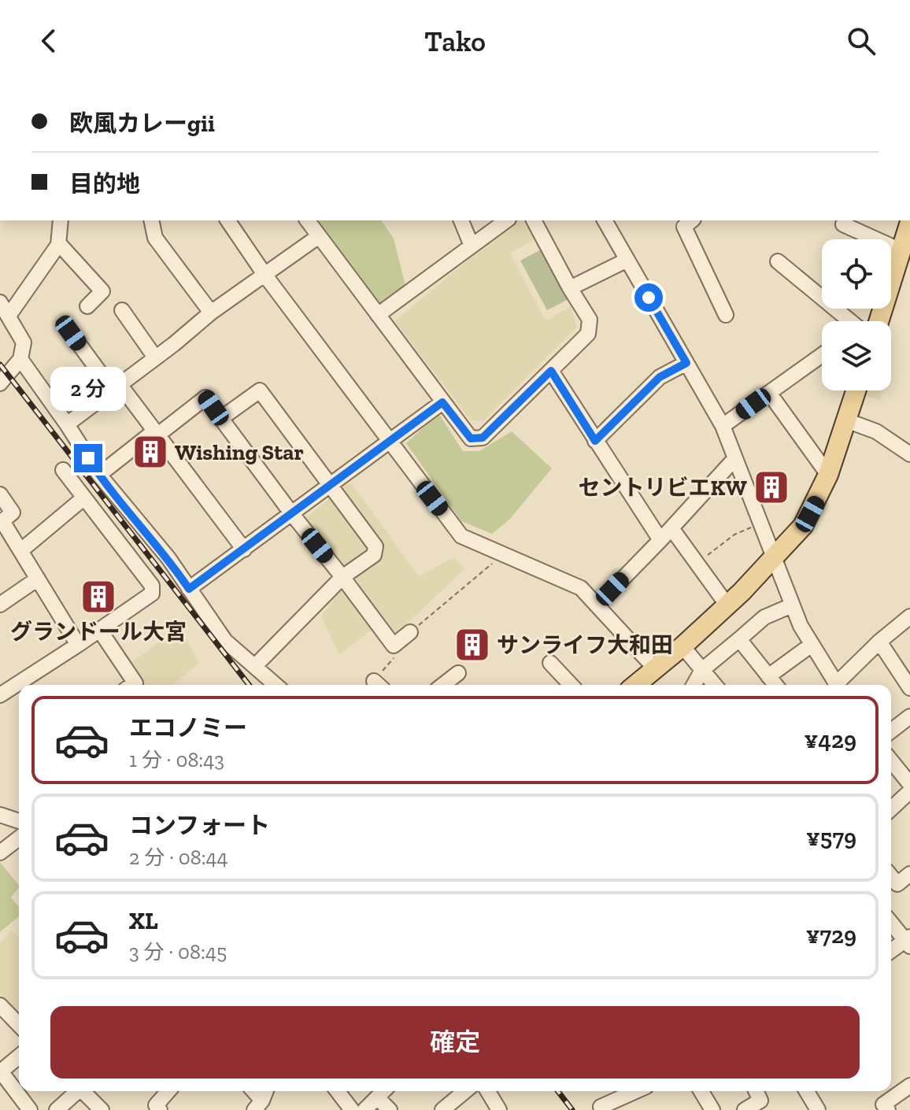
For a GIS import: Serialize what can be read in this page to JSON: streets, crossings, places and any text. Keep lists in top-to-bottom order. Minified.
{"places":{"building":["Wishing Star","セントリビエKW","グランドール大宮","サンライフ大和田"]},"page":{"header":"Tako","banner":["欧風カレーgii","目的地"],"bubble":"2 分","list":[{"name":"エコノミー","note":"1 分 · 08:43","value":"¥429"},{"name":"コンフォート","note":"2 分 · 08:44","value":"¥579"},{"name":"XL","note":"3 分 · 08:45","value":"¥729"}],"buttons":"確定"}}
